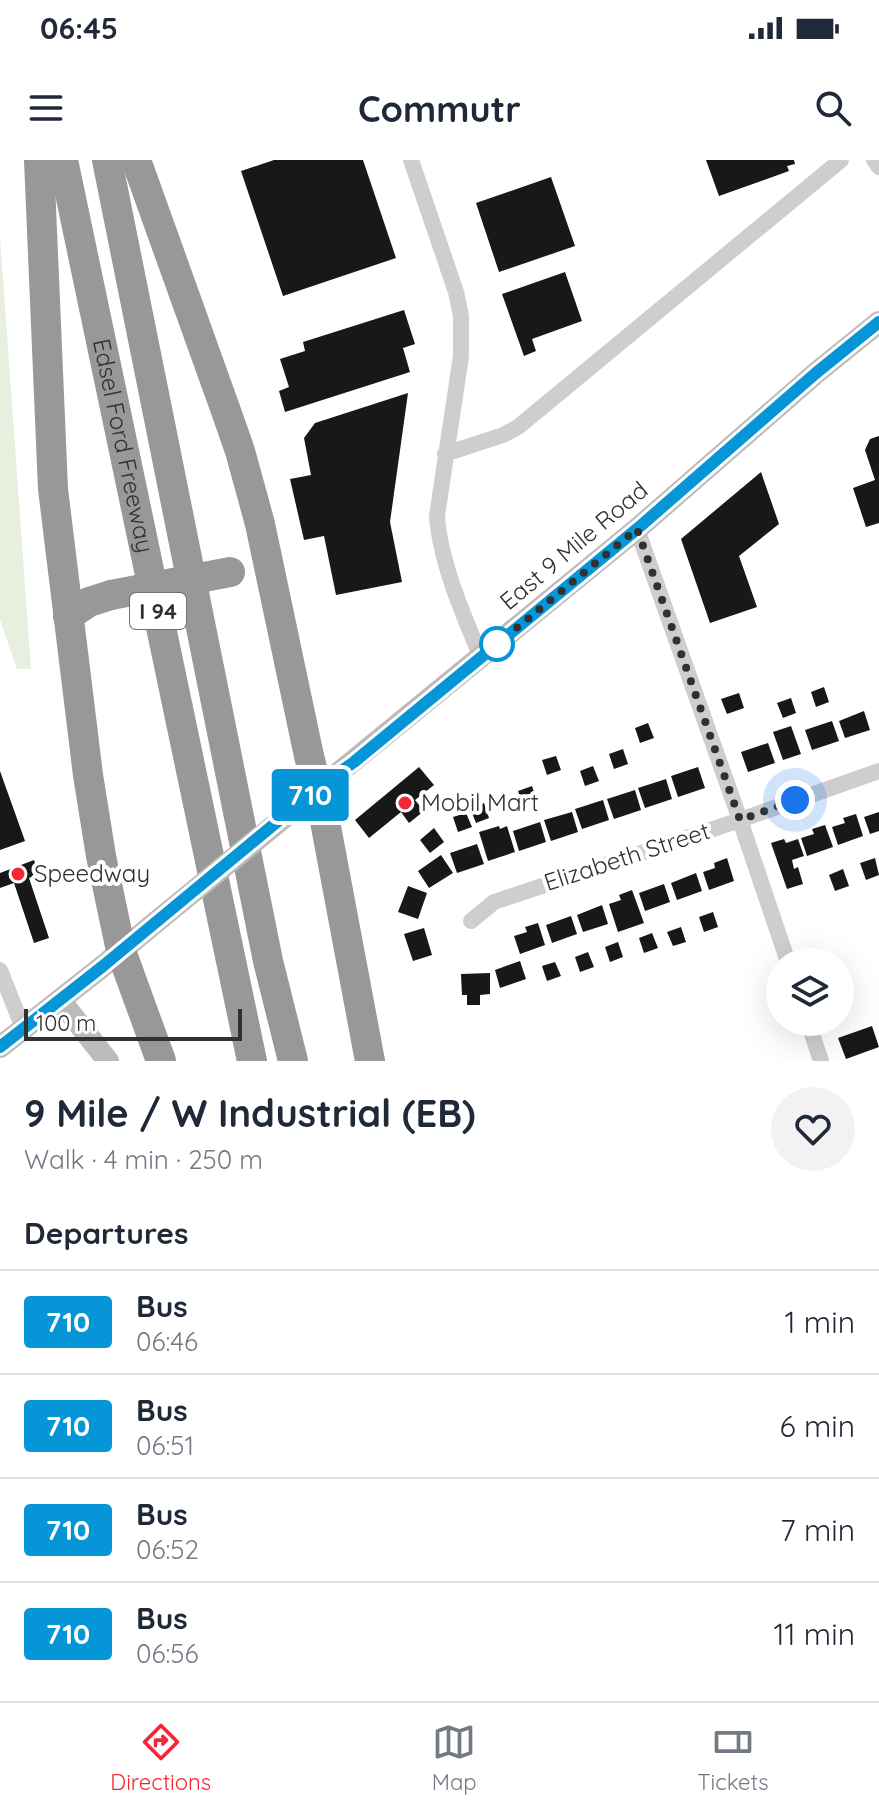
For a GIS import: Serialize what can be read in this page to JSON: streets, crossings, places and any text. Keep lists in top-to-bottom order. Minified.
{"streets":{"highway":["Edsel Ford Freeway","I 94"],"main road":["East 9 Mile Road"],"street":["Elizabeth Street"]},"places":["Mobil Mart","Speedway"],"lines":["bus line 710"],"scale_bar":"100 m","page":{"status":"06:45","header":"Commutr","on_map":"710","scale":"100 m","heading":[["9 Mile / W Industrial (EB)","Walk · 4 min · 250 m"],"Departures"],"list":[{"mark":"710","name":"Bus","note":"06:46","value":"1 min"},{"mark":"710","name":"Bus","note":"06:51","value":"6 min"},{"mark":"710","name":"Bus","note":"06:52","value":"7 min"},{"mark":"710","name":"Bus","note":"06:56","value":"11 min"}],"tabs":["Directions","Map","Tickets"]}}
